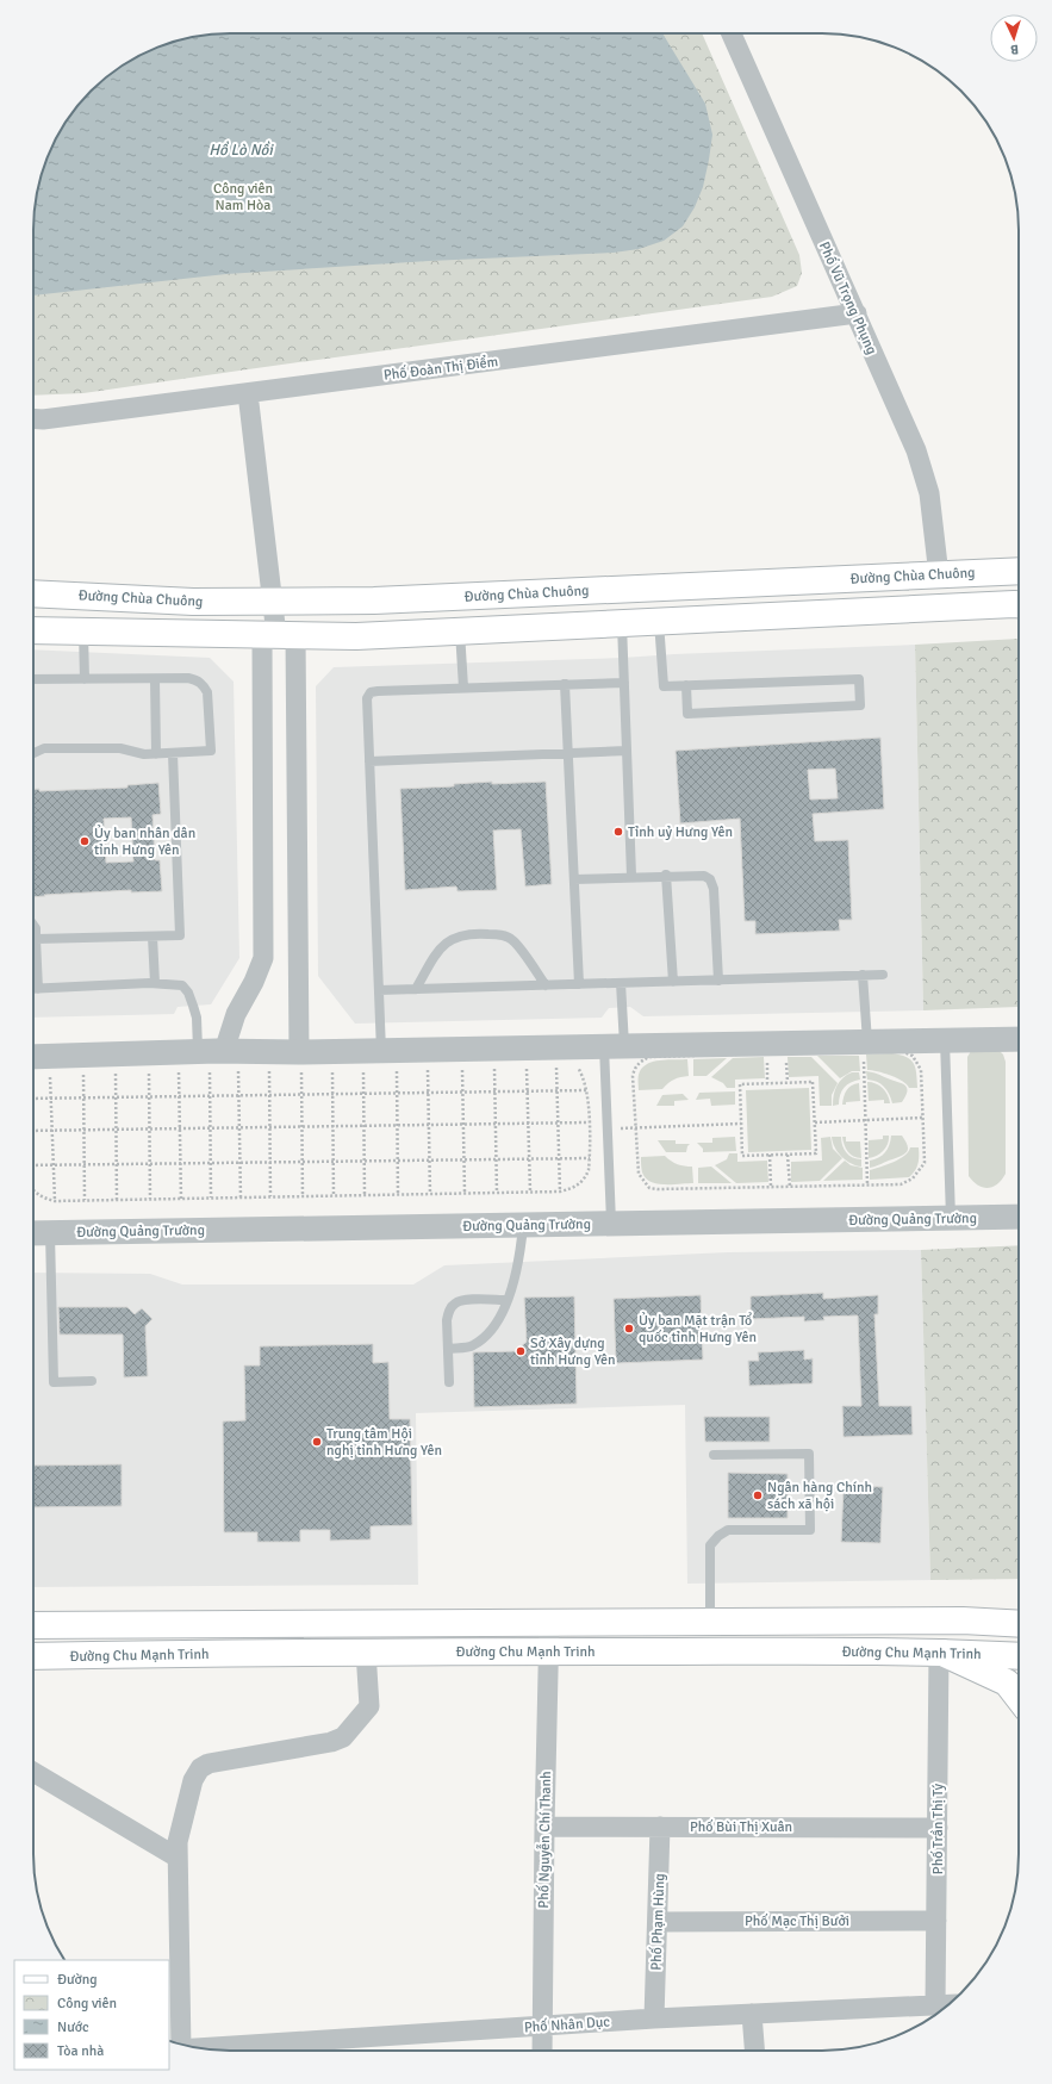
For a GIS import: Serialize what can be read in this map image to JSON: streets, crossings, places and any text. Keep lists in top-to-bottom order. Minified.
{"streets":{"main road":["Đường Chùa Chuông","Đường Chu Mạnh Trinh"],"street":["Phố Vũ Trọng Phụng","Phố Đoàn Thị Điểm","Đường Quảng Trường","Phố Bùi Thị Xuân","Phố Trần Thị Tý","Phố Nguyễn Chí Thanh","Phố Mạc Thị Bưởi","Phố Phạm Hùng","Phố Nhân Dục"]},"crossings":[["Phố Vũ Trọng Phụng","Phố Đoàn Thị Điểm"],["Phố Vũ Trọng Phụng","Đường Chùa Chuông"],["Đường Chu Mạnh Trinh","Phố Trần Thị Tý"],["Đường Chu Mạnh Trinh","Phố Nguyễn Chí Thanh"],["Phố Bùi Thị Xuân","Phố Trần Thị Tý"],["Phố Bùi Thị Xuân","Phố Nguyễn Chí Thanh"],["Phố Bùi Thị Xuân","Phố Phạm Hùng"],["Phố Trần Thị Tý","Phố Mạc Thị Bưởi"],["Phố Trần Thị Tý","Phố Nhân Dục"],["Phố Nguyễn Chí Thanh","Phố Nhân Dục"],["Phố Mạc Thị Bưởi","Phố Phạm Hùng"],["Phố Phạm Hùng","Phố Nhân Dục"]],"water":["Hồ Lò Nồi"],"parks":["Công viên Nam Hòa"],"places":["Tỉnh uỷ Hưng Yên","Ủy ban nhân dân tỉnh Hưng Yên","Ủy ban Mặt trận Tổ quốc tỉnh Hưng Yên","Sở Xây dựng tỉnh Hưng Yên","Trung tâm Hội nghị tỉnh Hưng Yên","Ngân hàng Chính sách xã hội"],"legend":["Đường","Công viên","Nước","Tòa nhà"],"north":"bottom"}
